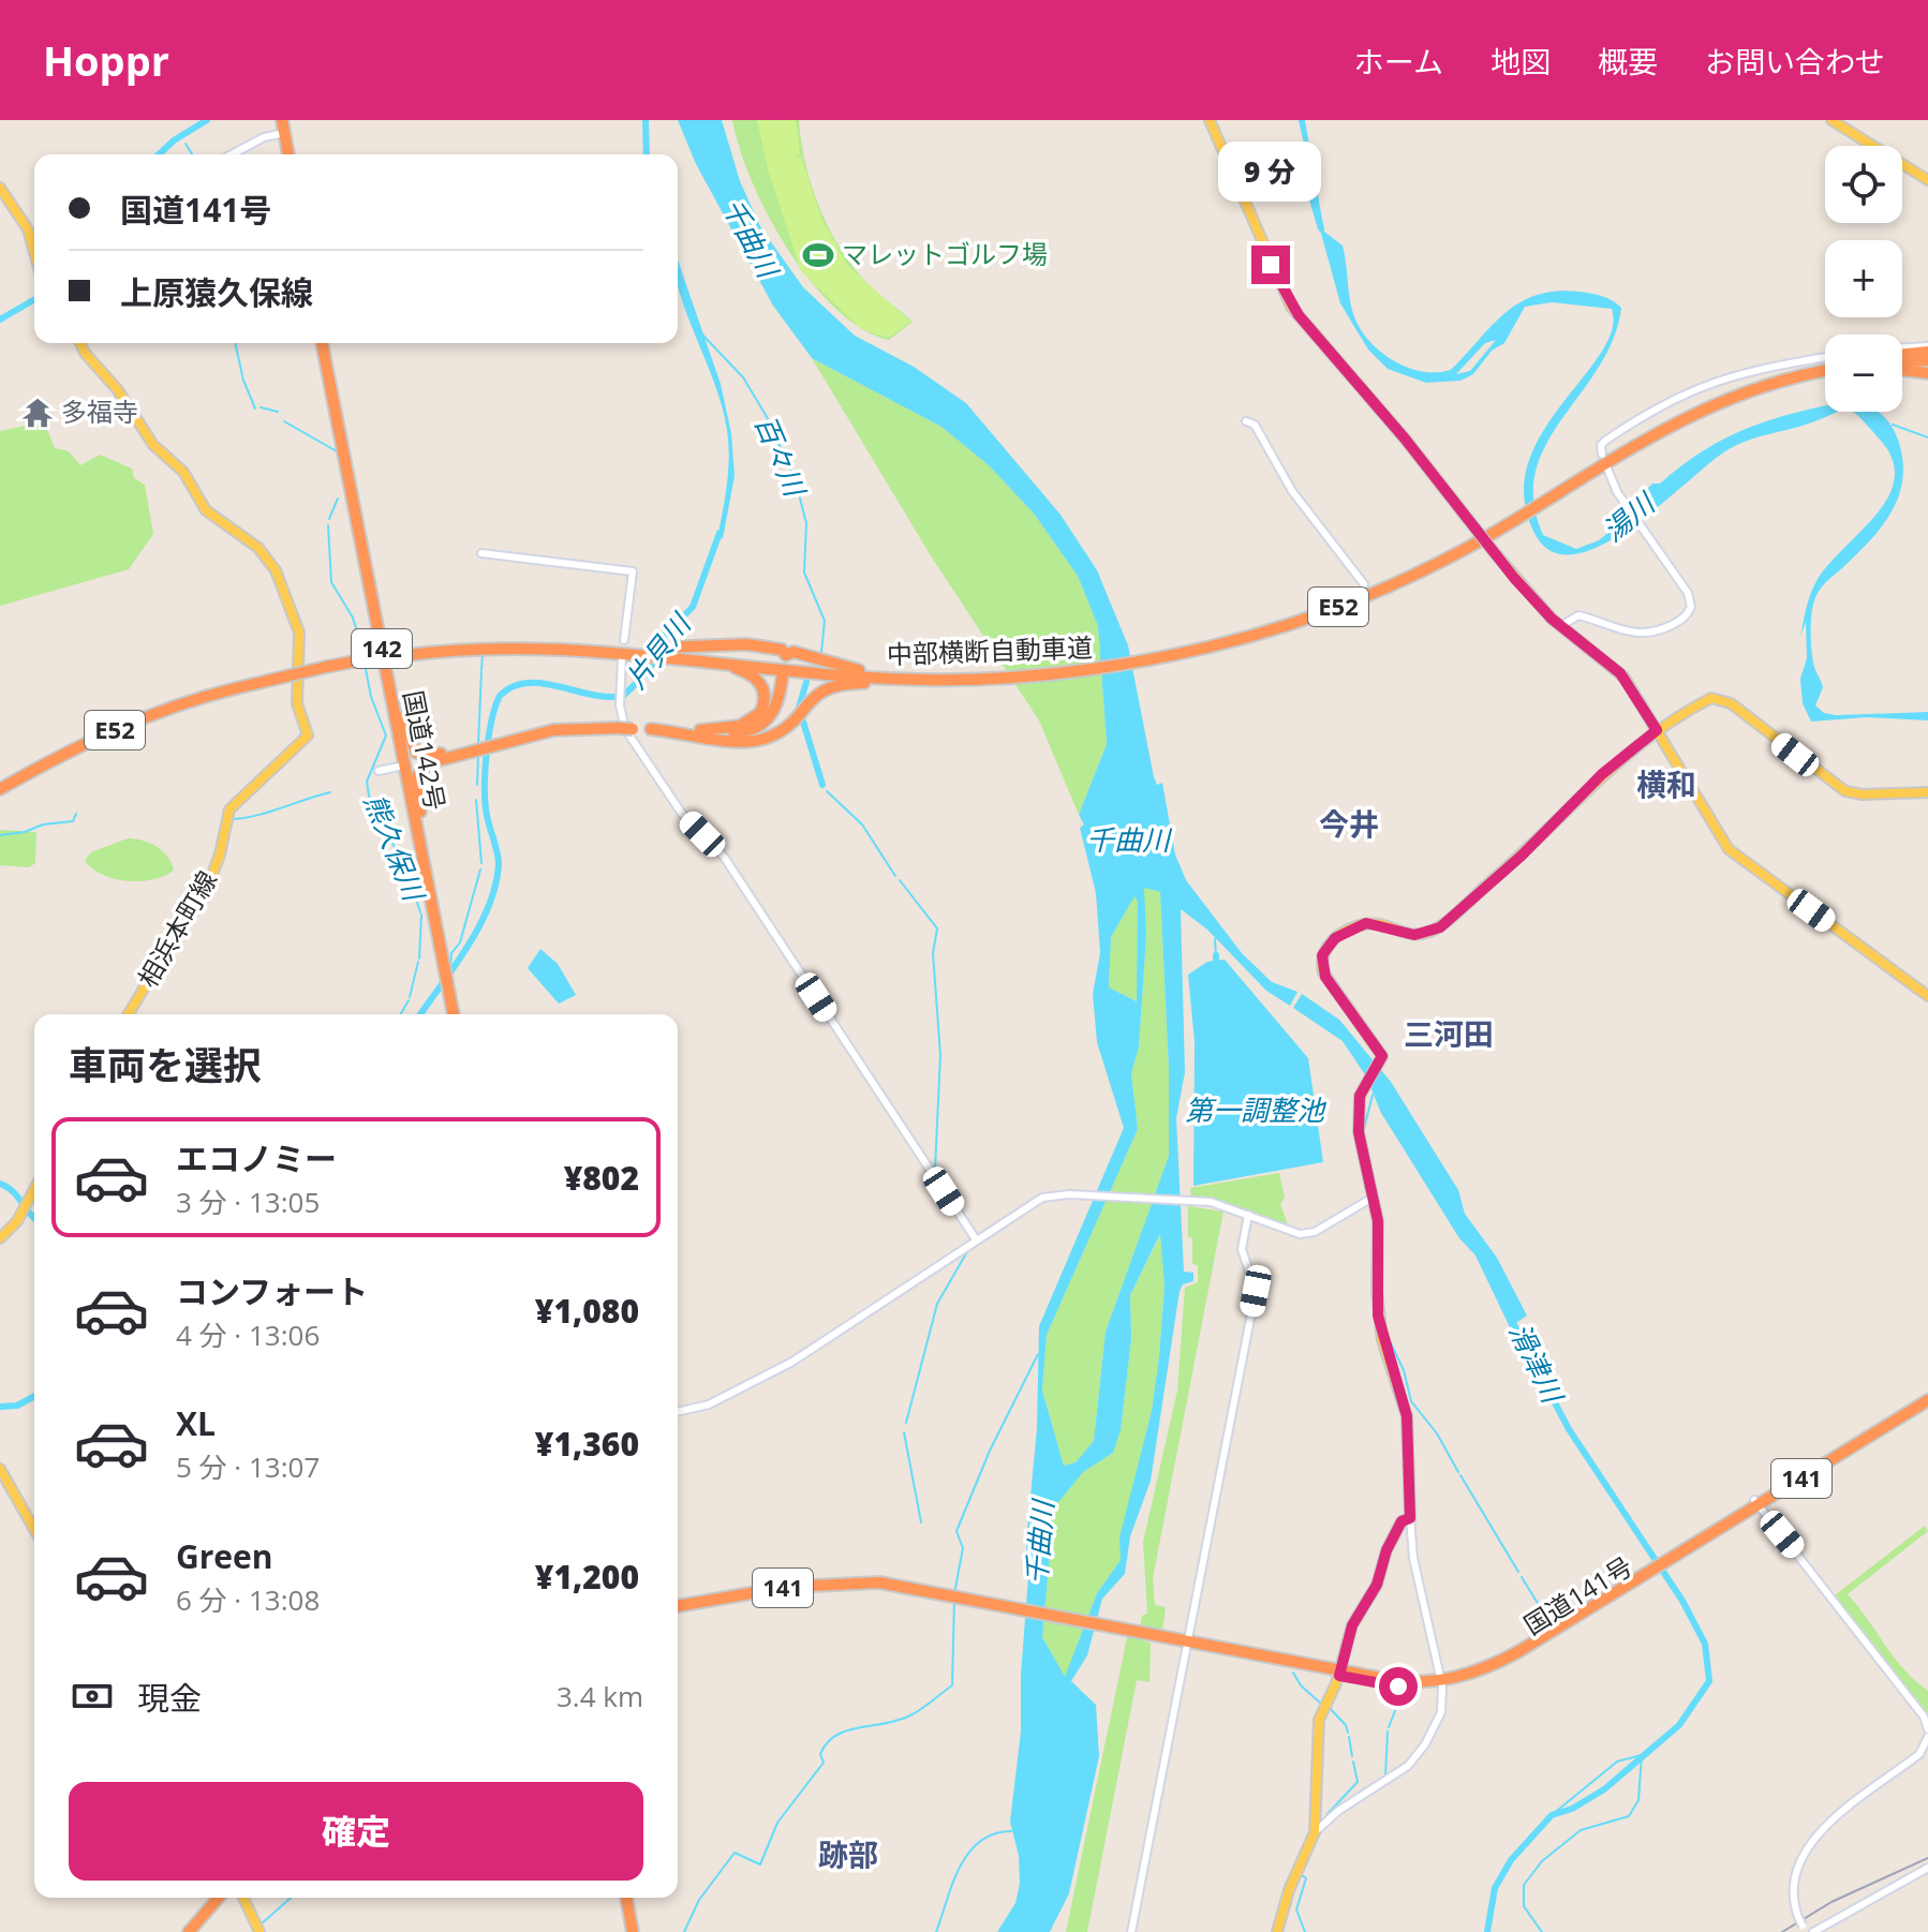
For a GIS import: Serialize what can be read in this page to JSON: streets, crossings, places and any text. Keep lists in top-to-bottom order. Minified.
{"streets":{"highway":["E52","142","中部横断自動車道","国道142号","141","国道141号"],"main road":["相浜本町線"]},"districts":["横和","今井","三河田","跡部"],"water":["千曲川","百々川","湯川","片貝川","熊久保川","第一調整池","滑津川"],"places":{"sports":["マレットゴルフ場"],"temple":["多福寺"]},"page":{"header":"Hoppr","nav":["ホーム","地図","概要","お問い合わせ"],"bubble":"9 分","map_buttons":["+","−"],"banner":["国道141号","上原猿久保線"],"heading":"車両を選択","list":[{"name":"エコノミー","note":"3 分 · 13:05","value":"¥802"},{"name":"コンフォート","note":"4 分 · 13:06","value":"¥1,080"},{"name":"XL","note":"5 分 · 13:07","value":"¥1,360"},{"name":"Green","note":"6 分 · 13:08","value":"¥1,200"}],"pay":["現金","3.4 km"],"buttons":"確定"}}
